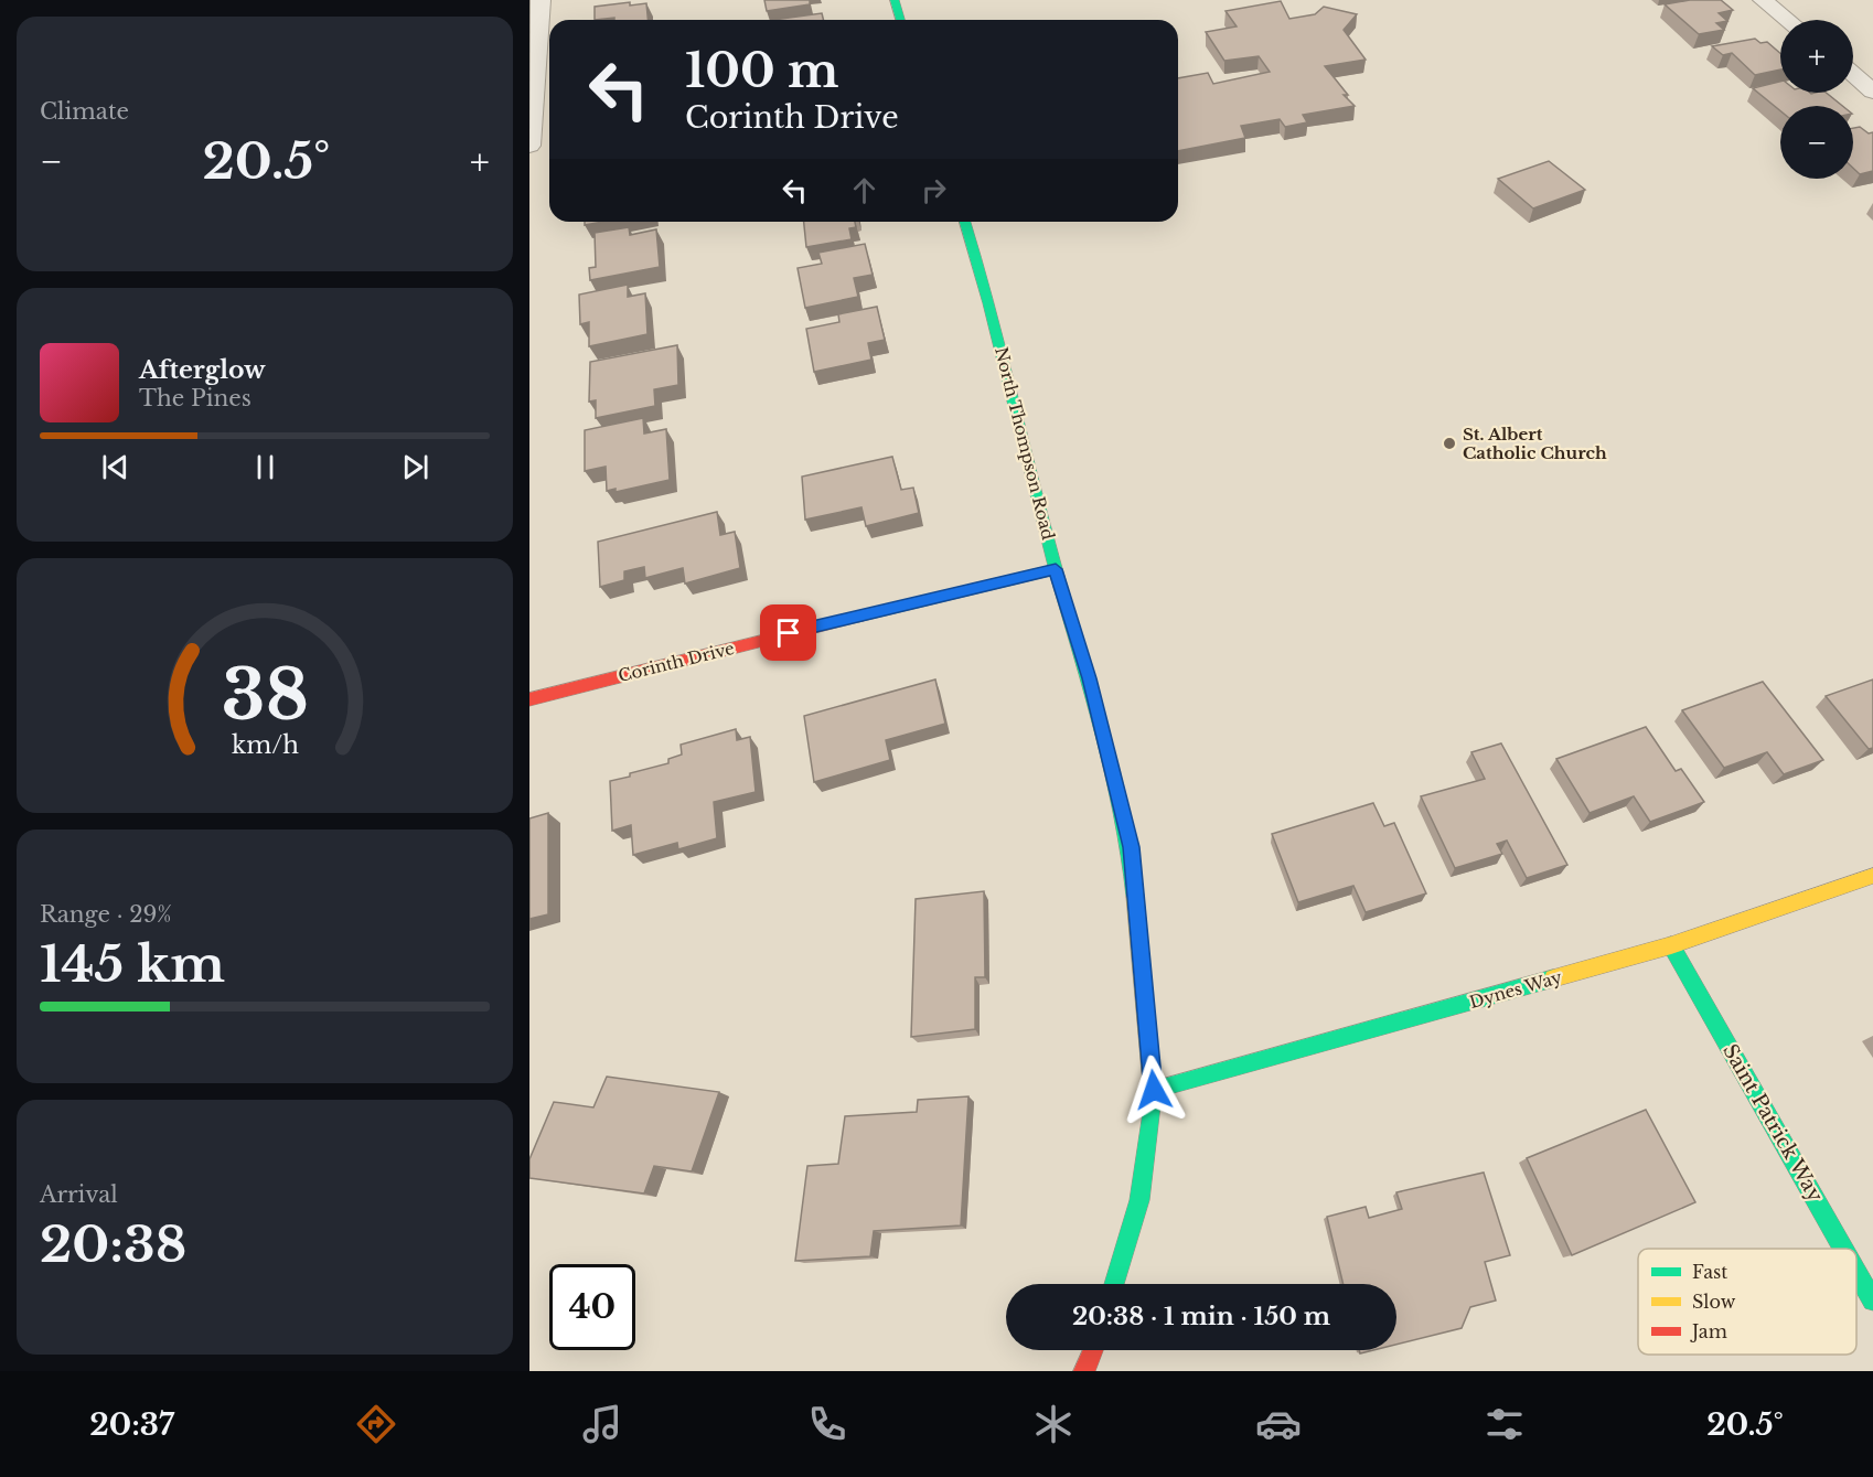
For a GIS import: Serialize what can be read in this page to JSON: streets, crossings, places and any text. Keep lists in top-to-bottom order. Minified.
{"streets":{"street":["North Thompson Road","Corinth Drive","Dynes Way","Saint Patrick Way"]},"crossings":[["North Thompson Road","Corinth Drive"],["North Thompson Road","Dynes Way"],["Dynes Way","Saint Patrick Way"]],"places":["St. Albert Catholic Church"],"legend":["Fast","Slow","Jam"],"page":{"tile":["Climate",["Range · 29%","145 km"],["Arrival","20:38"]],"map_buttons":["+","−"],"turn":["100 m","Corinth Drive"],"heat":["−","20.5°","+"],"song":["Afterglow","The Pines"],"limit":"40","trip":"20:38 · 1 min · 150 m","tabs":["20:37","20.5°"],"gauge":["38","km/h"]}}
